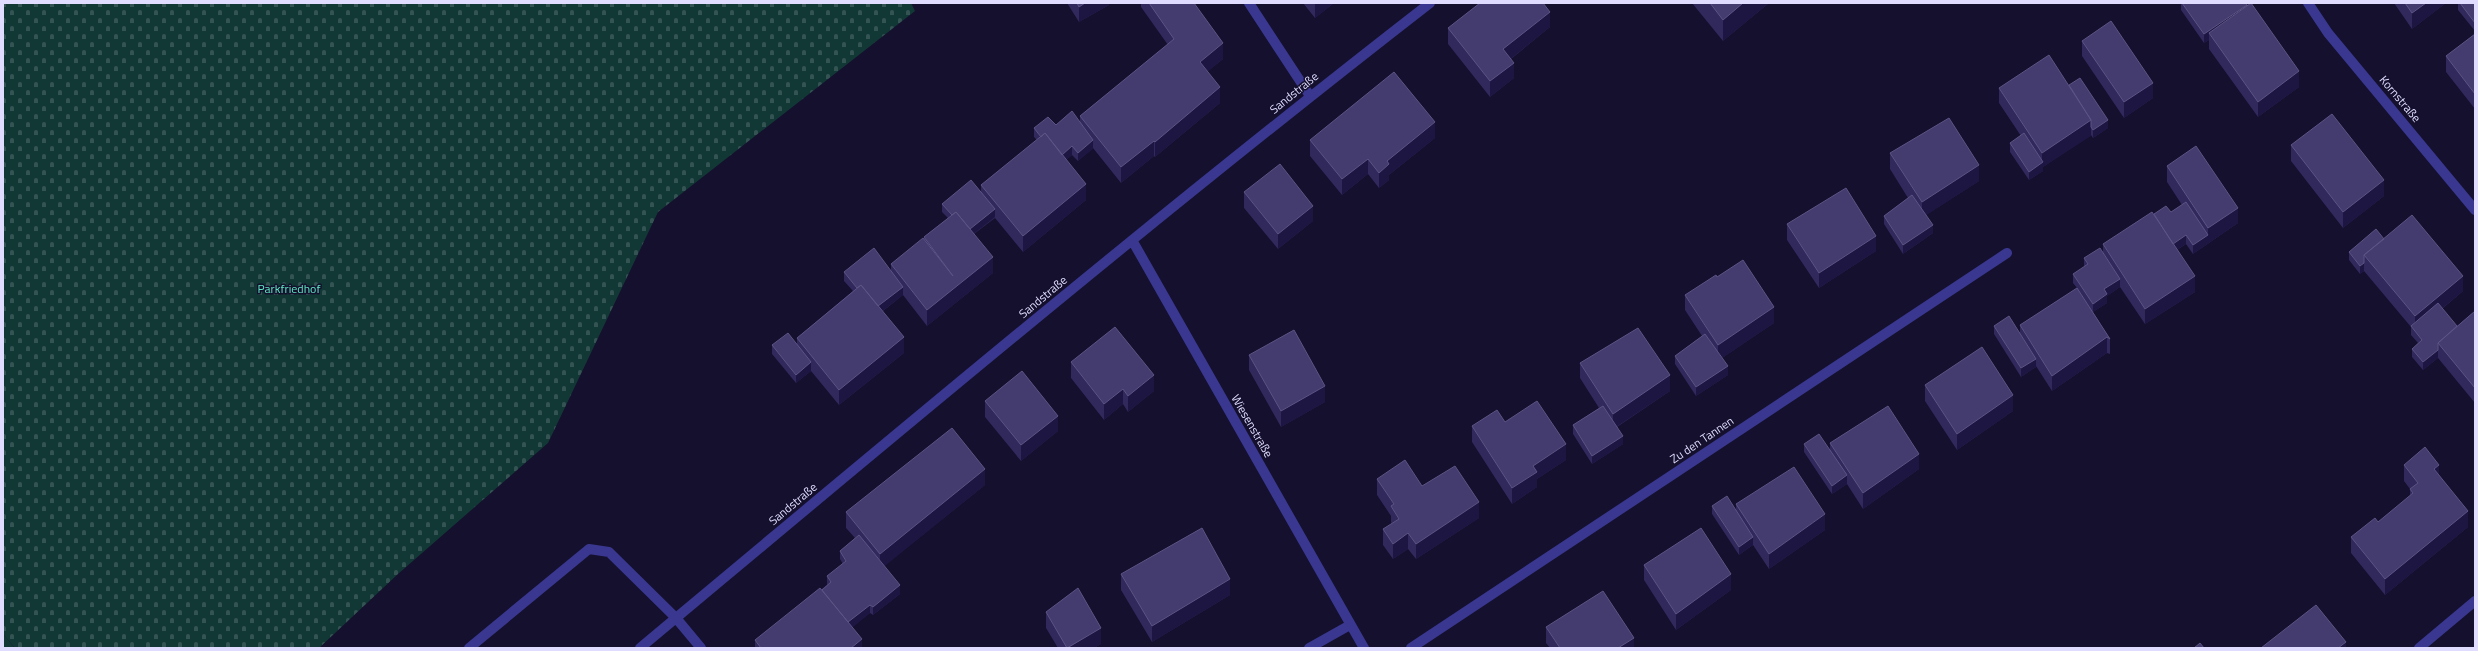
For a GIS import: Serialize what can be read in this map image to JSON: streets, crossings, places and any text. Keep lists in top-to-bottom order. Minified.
{"streets":{"street":["Sandstraße","Kornstraße","Wiesenstraße","Zu den Tannen"]},"crossings":[["Sandstraße","Wiesenstraße"]],"parks":["Parkfriedhof"]}
